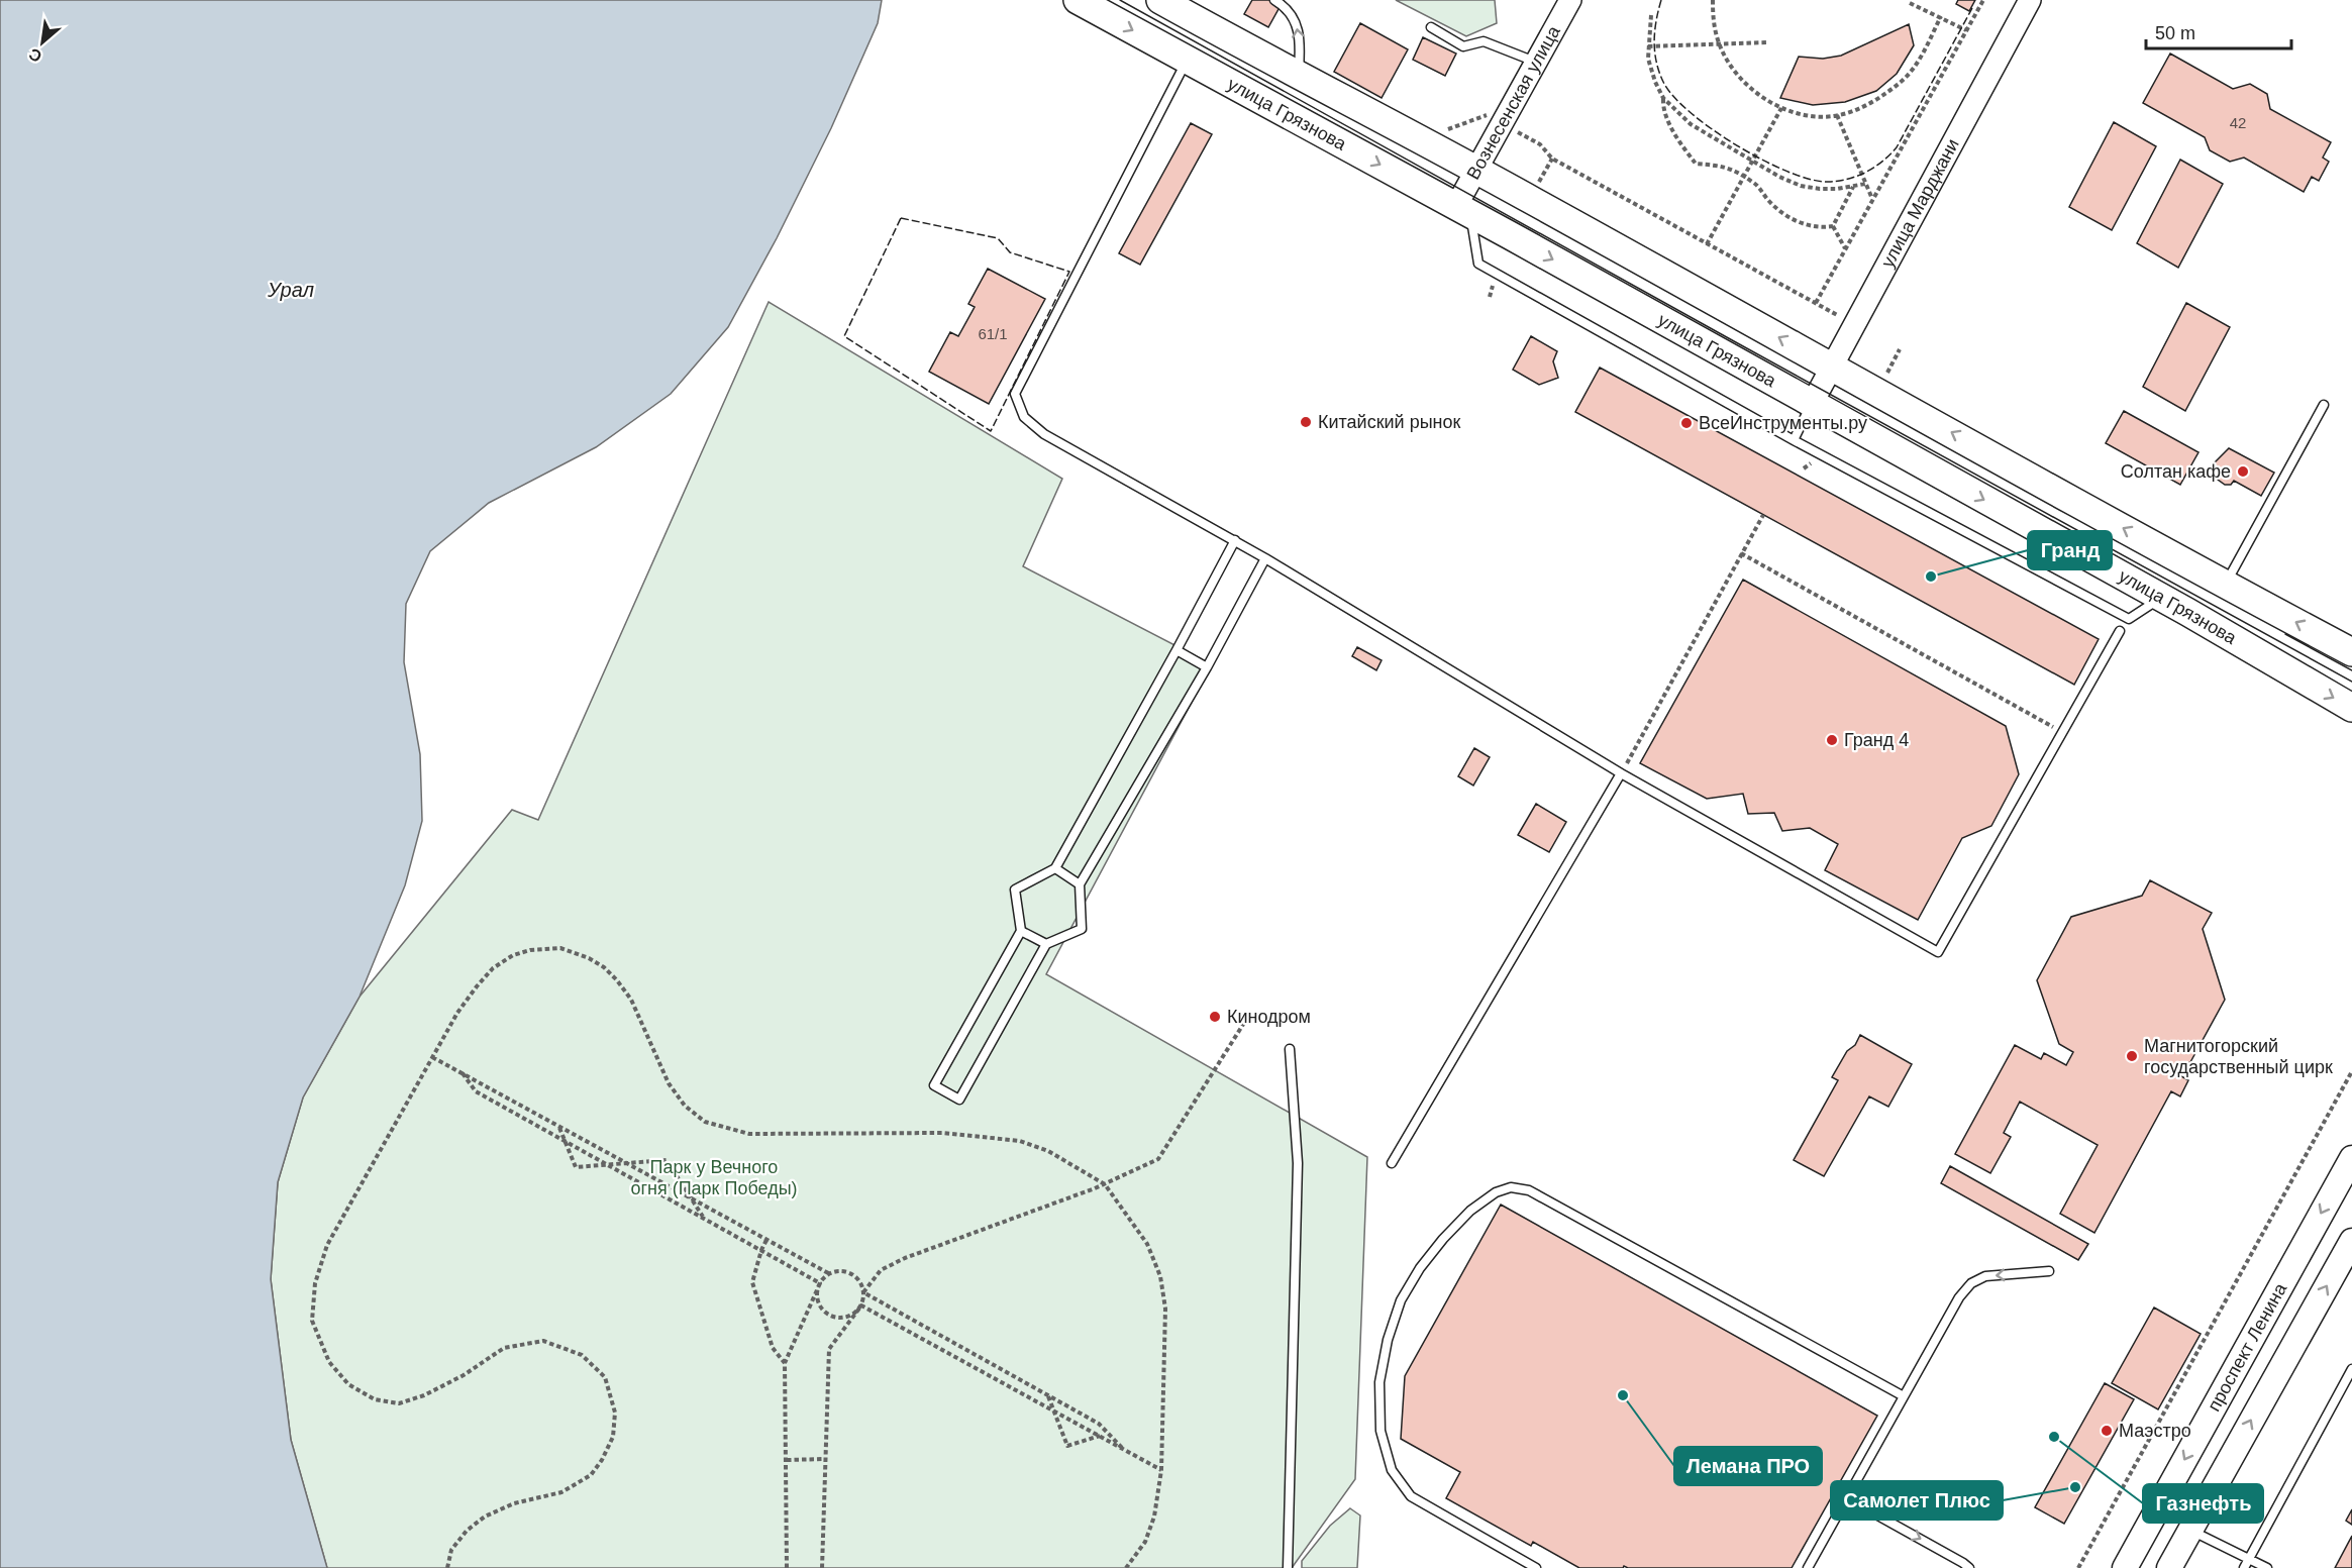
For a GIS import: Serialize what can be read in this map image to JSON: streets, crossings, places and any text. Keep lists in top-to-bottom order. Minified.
{"streets":{"main road":["улица Грязнова","проспект Ленина"],"street":["Вознесенская улица","улица Марджани"]},"crossings":[["Вознесенская улица","улица Грязнова"],["улица Грязнова","улица Марджани"]],"water":["Урал"],"parks":["Парк у Вечного огня (Парк Победы)"],"places":["Китайский рынок","ВсеИнструменты.ру","Солтан кафе","Гранд","Гранд 4","Кинодром","Магнитогорский государственный цирк","Лемана ПРО","Маэстро","Газнефть","Самолет Плюс"],"house_numbers":["42","61/1"],"scale_bar":"50 m","north":"bottom left"}
